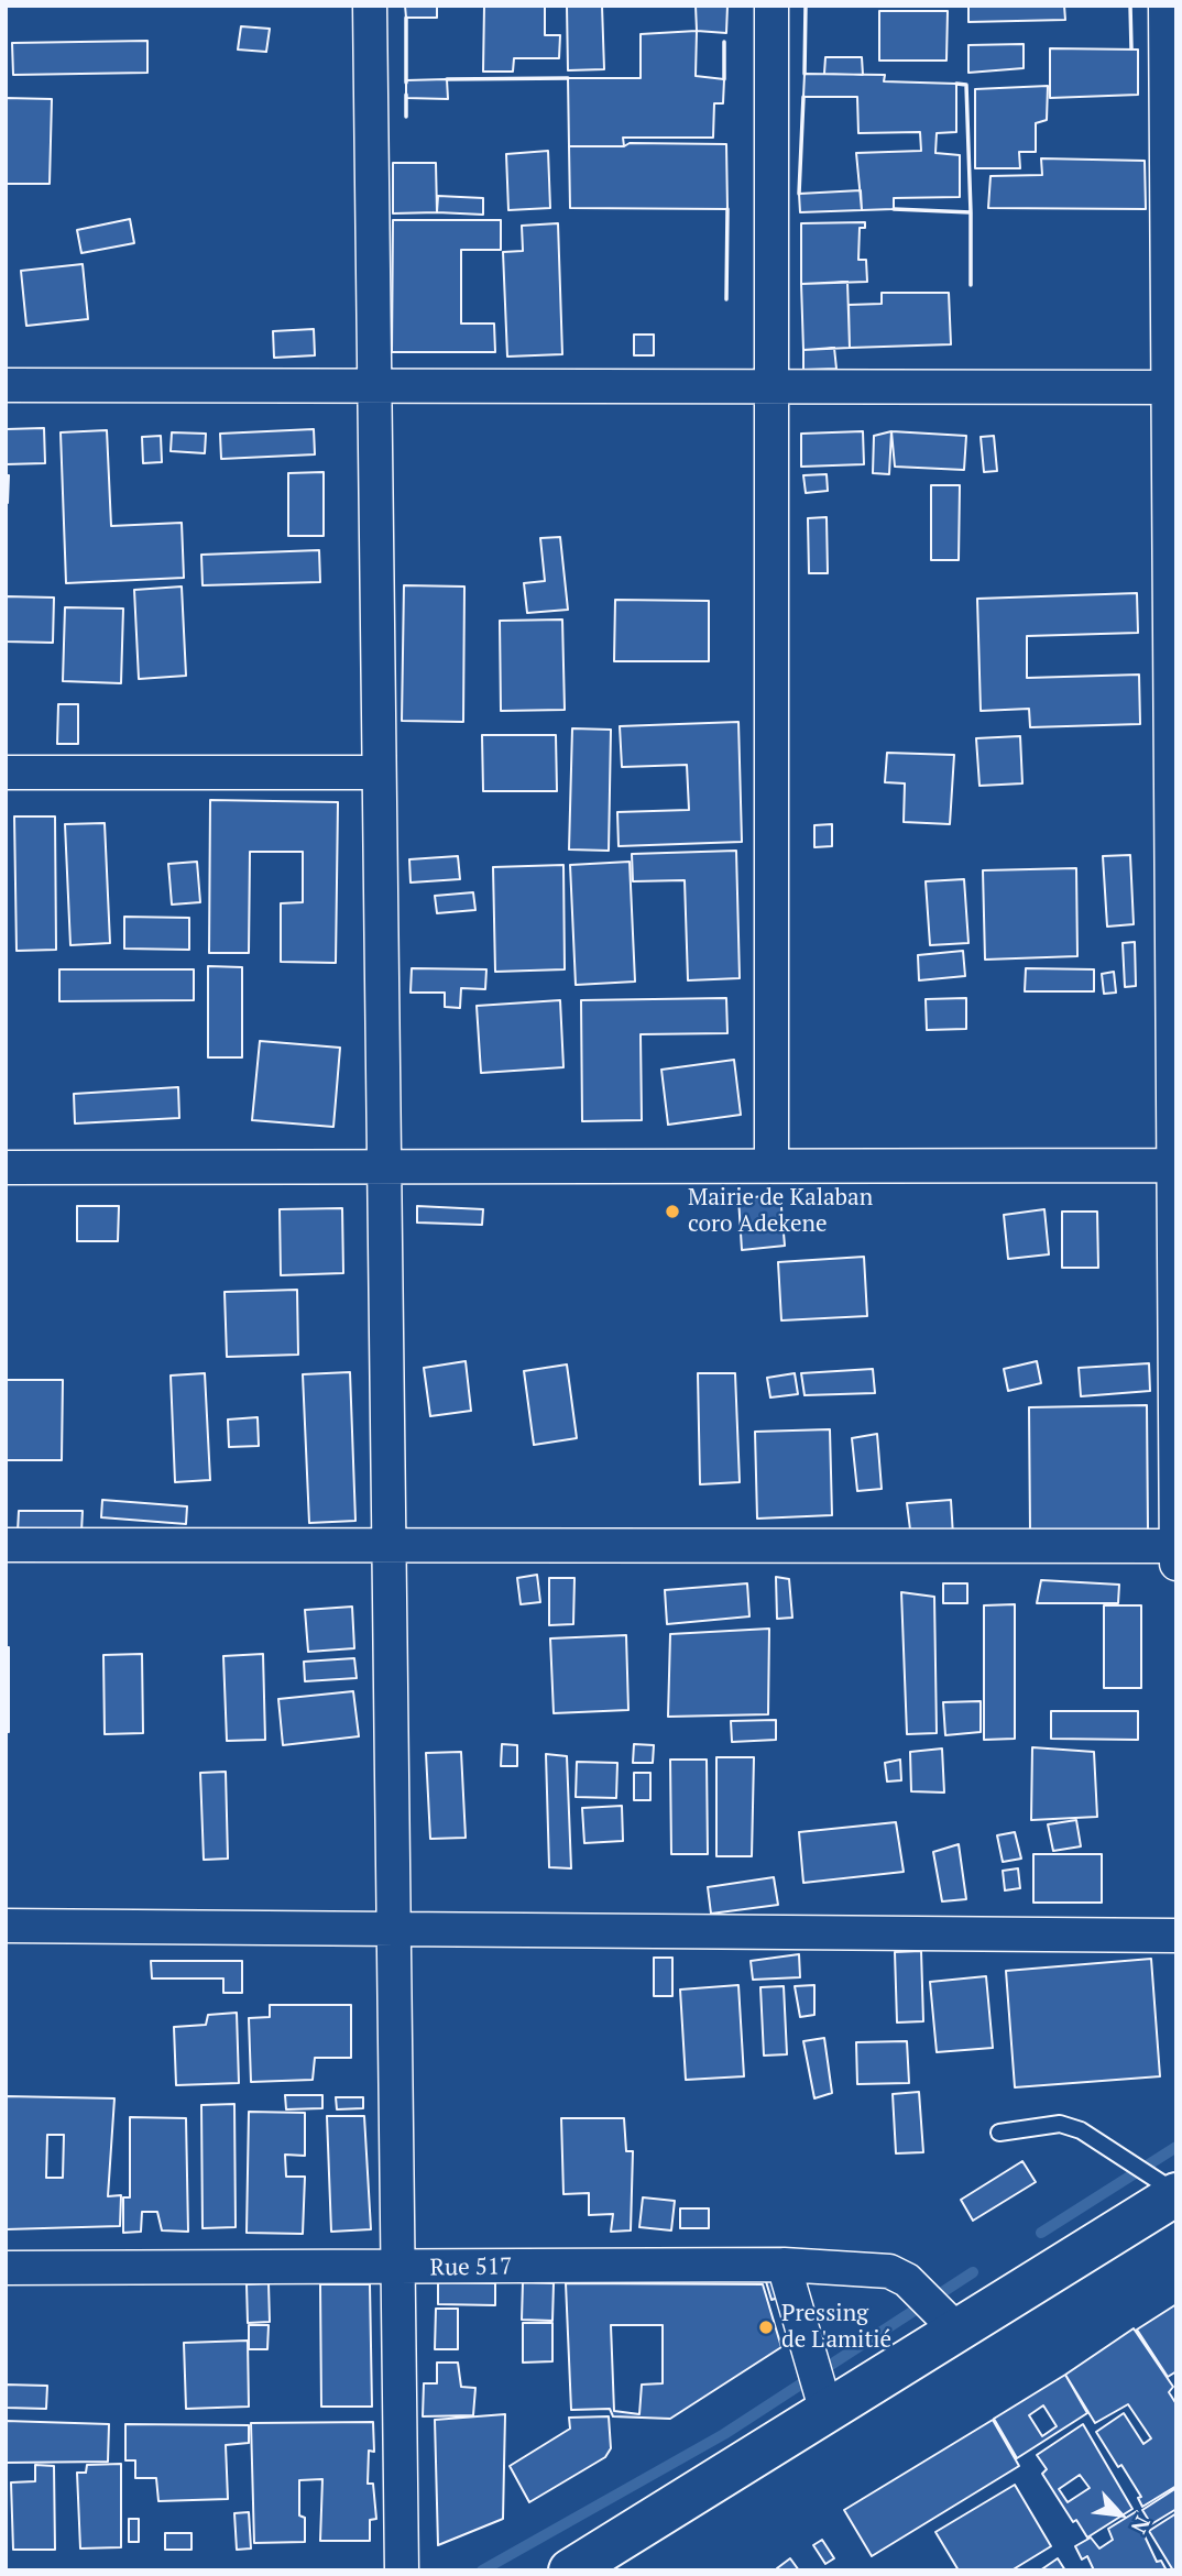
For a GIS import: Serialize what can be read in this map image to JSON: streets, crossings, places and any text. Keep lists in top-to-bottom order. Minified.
{"streets":{"street":["Rue 517"]},"places":["Mairie de Kalaban coro Adekene","Pressing de L'amitié"],"north":"bottom right"}
